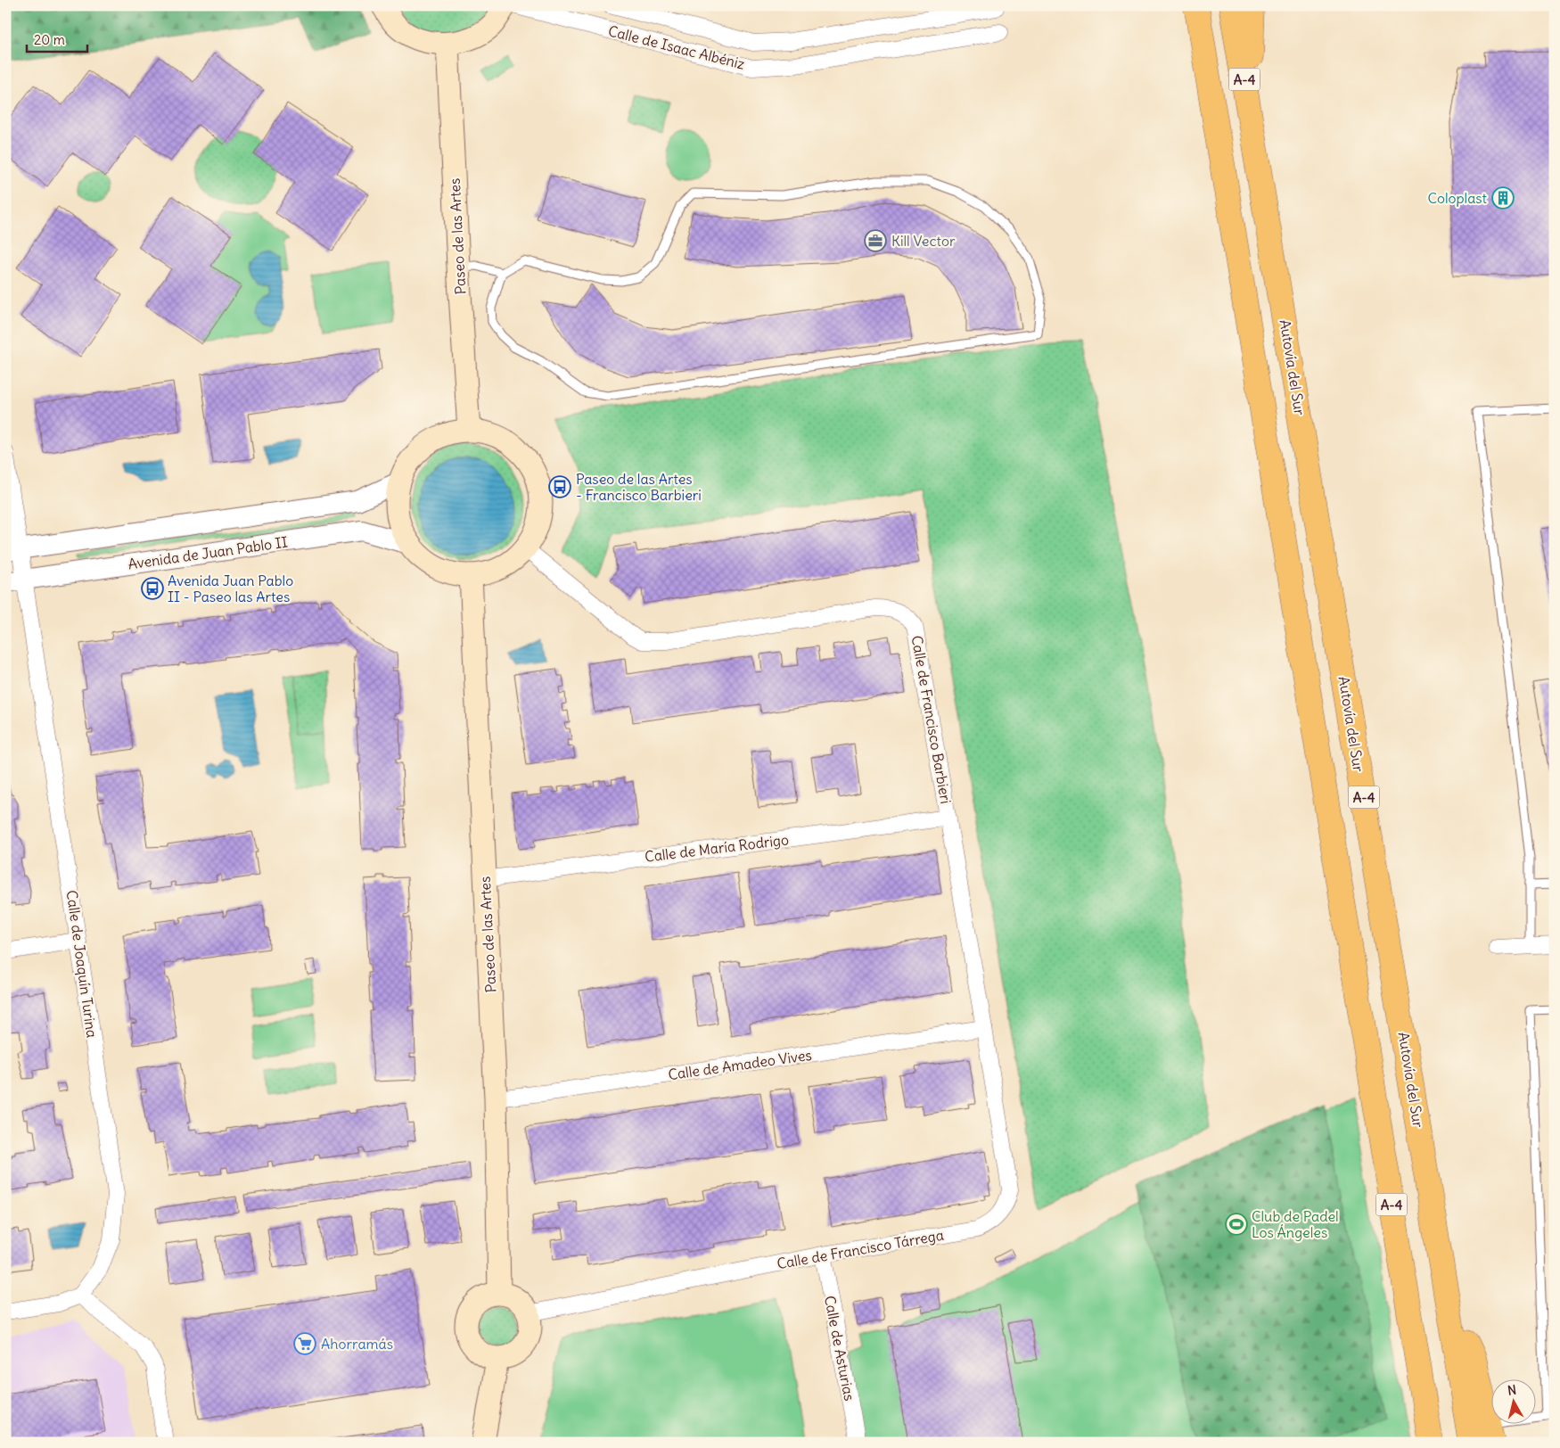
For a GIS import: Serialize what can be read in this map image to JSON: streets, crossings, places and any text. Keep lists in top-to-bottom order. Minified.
{"streets":{"highway":["A-4","Autovía del Sur"],"main road":["Paseo de las Artes"],"street":["Calle de Isaac Albéniz","Avenida de Juan Pablo II","Calle de Francisco Barbieri","Calle de María Rodrigo","Calle de Joaquín Turina","Calle de Amadeo Vives","Calle de Francisco Tárrega","Calle de Asturias"]},"crossings":[["Paseo de las Artes","Avenida de Juan Pablo II"],["Paseo de las Artes","Calle de Francisco Barbieri"],["Paseo de las Artes","Calle de María Rodrigo"],["Paseo de las Artes","Calle de Amadeo Vives"],["Paseo de las Artes","Calle de Francisco Tárrega"],["Avenida de Juan Pablo II","Calle de Francisco Barbieri"],["Avenida de Juan Pablo II","Calle de Joaquín Turina"],["Calle de Francisco Barbieri","Calle de María Rodrigo"],["Calle de Francisco Barbieri","Calle de Amadeo Vives"],["Calle de Francisco Barbieri","Calle de Francisco Tárrega"],["Calle de Amadeo Vives","Calle de Francisco Tárrega"],["Calle de Francisco Tárrega","Calle de Asturias"]],"places":{"building":["Coloplast"],"office":["Kill Vector"],"bus stop":["Paseo de las Artes - Francisco Barbieri","Avenida Juan Pablo II - Paseo las Artes"],"sports":["Club de Padel Los Ángeles"],"supermarket":["Ahorramás"]},"scale_bar":"20 m","north":"top"}
